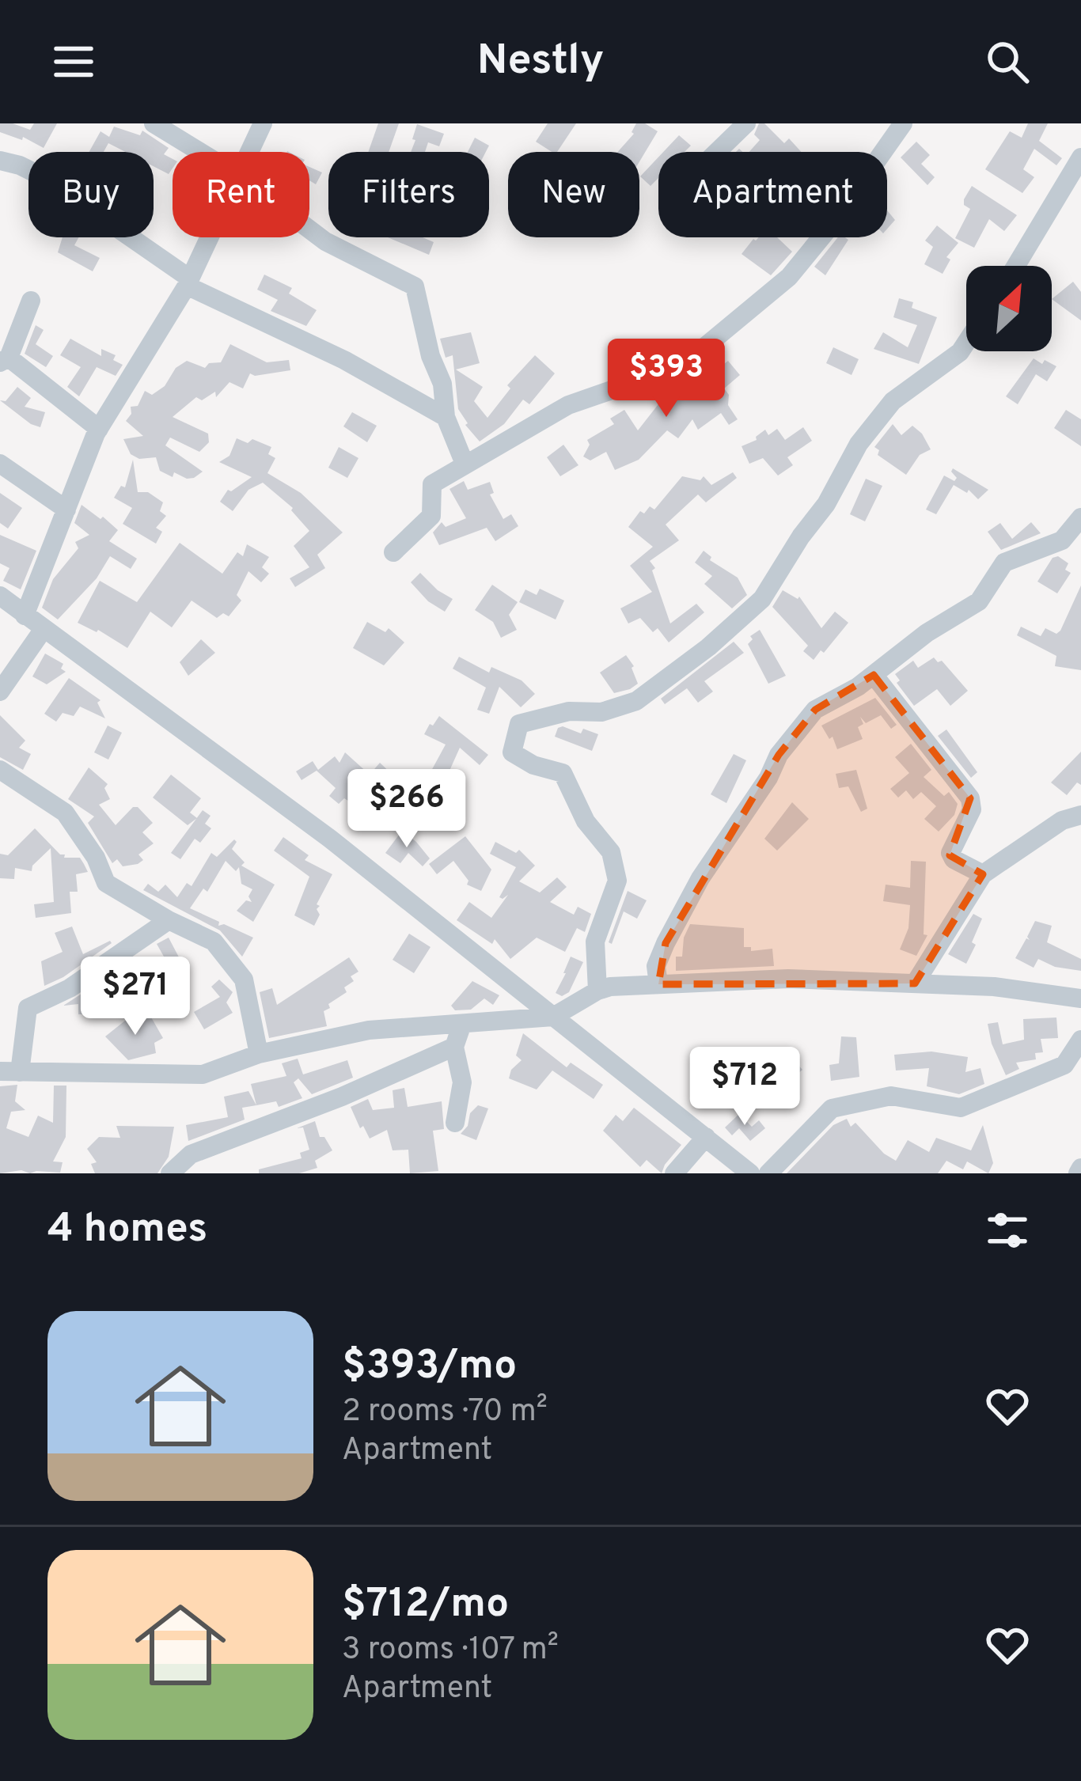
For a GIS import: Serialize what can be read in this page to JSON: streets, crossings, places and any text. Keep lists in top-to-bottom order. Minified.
{"north":"top right","page":{"header":"Nestly","chip":["Buy","Rent","Filters","New","Apartment"],"price":["$393","$266","$271","$712"],"heading":"4 homes","list":[{"name":"$393/mo","note":"2 rooms · 70 m² · Apartment"},{"name":"$712/mo","note":"3 rooms · 107 m² · Apartment"}]}}
